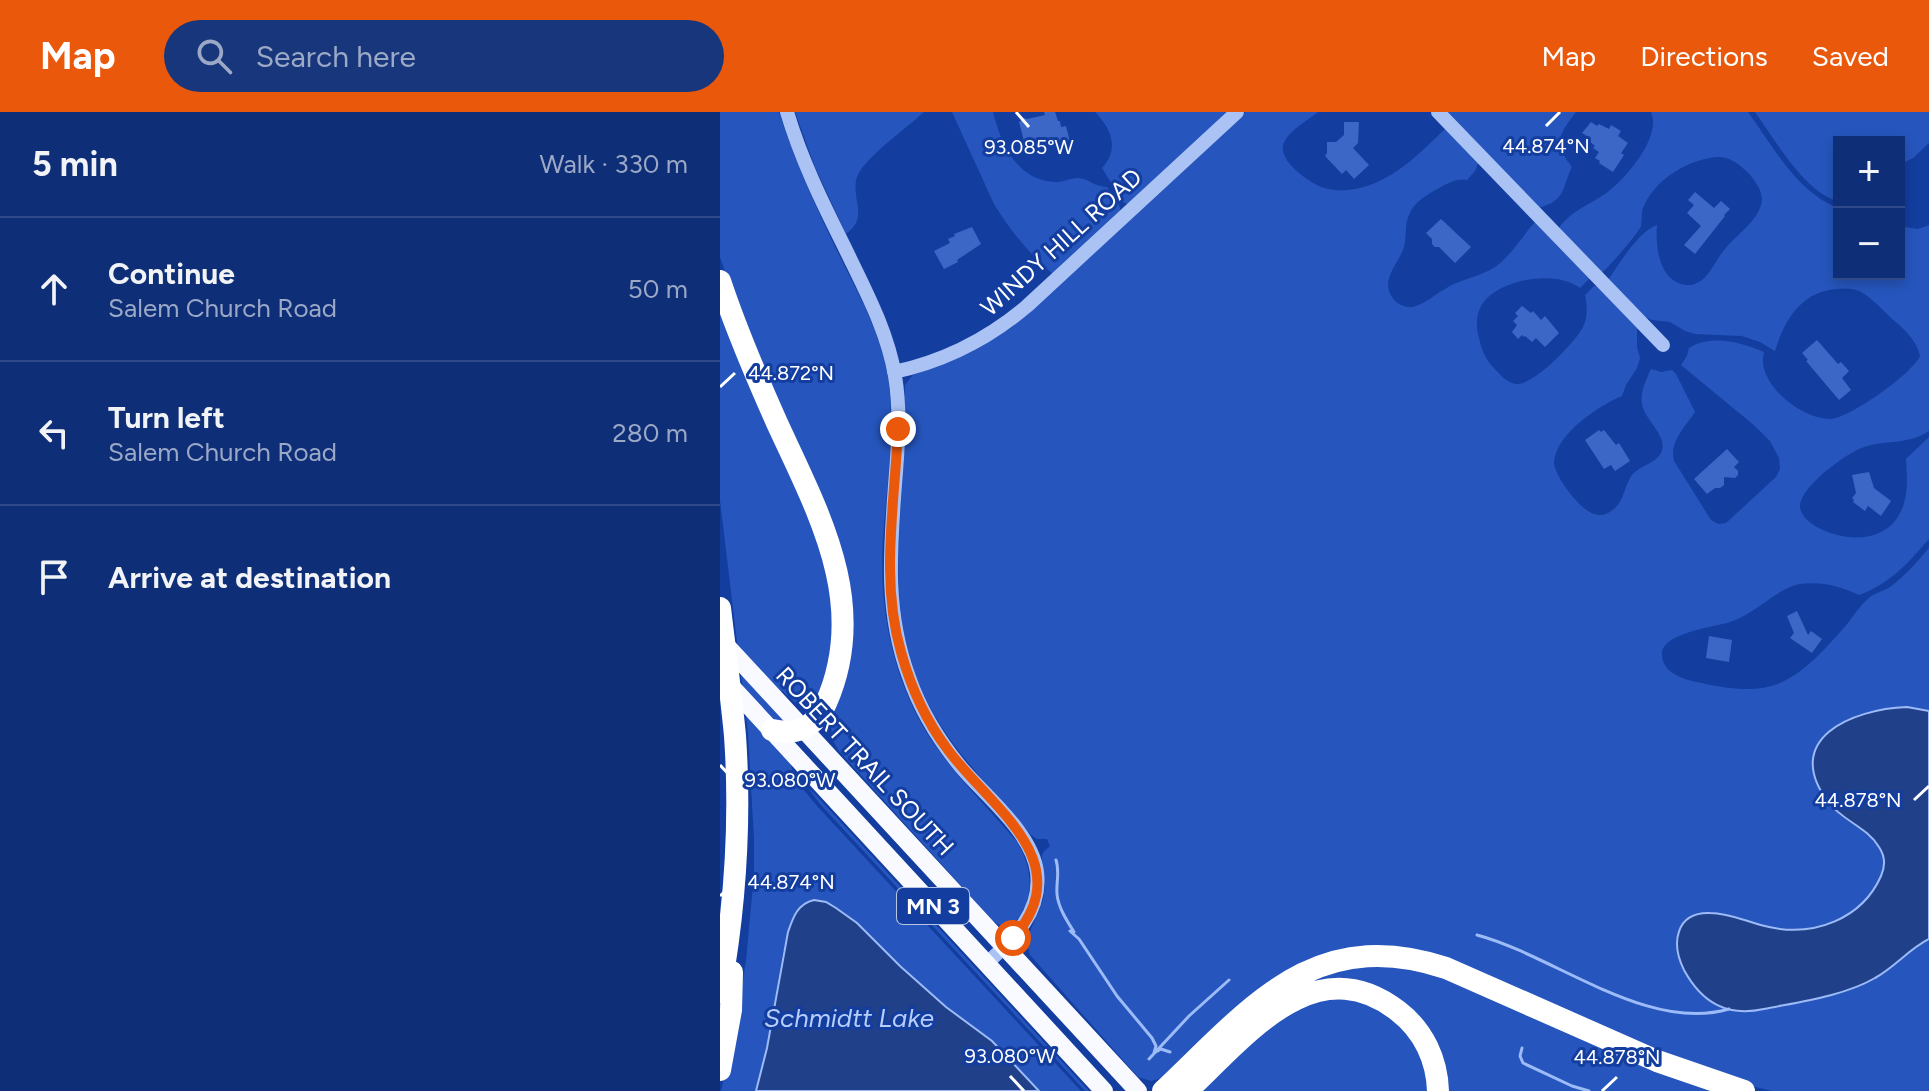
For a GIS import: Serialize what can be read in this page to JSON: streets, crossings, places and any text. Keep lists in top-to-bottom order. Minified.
{"streets":{"main road":["ROBERT TRAIL SOUTH","MN 3"],"street":["WINDY HILL ROAD"]},"water":["Schmidtt Lake"],"page":{"header":"Map","search":"Search here","nav":["Map","Directions","Saved"],"heading":["5 min","Walk · 330 m"],"map_buttons":["+","−"],"list":[["Continue","Salem Church Road","50 m"],["Turn left","Salem Church Road","280 m"],"Arrive at destination"]},"coordinates":["44.874°N","93.085°W","44.872°N","93.080°W","44.878°N"]}
